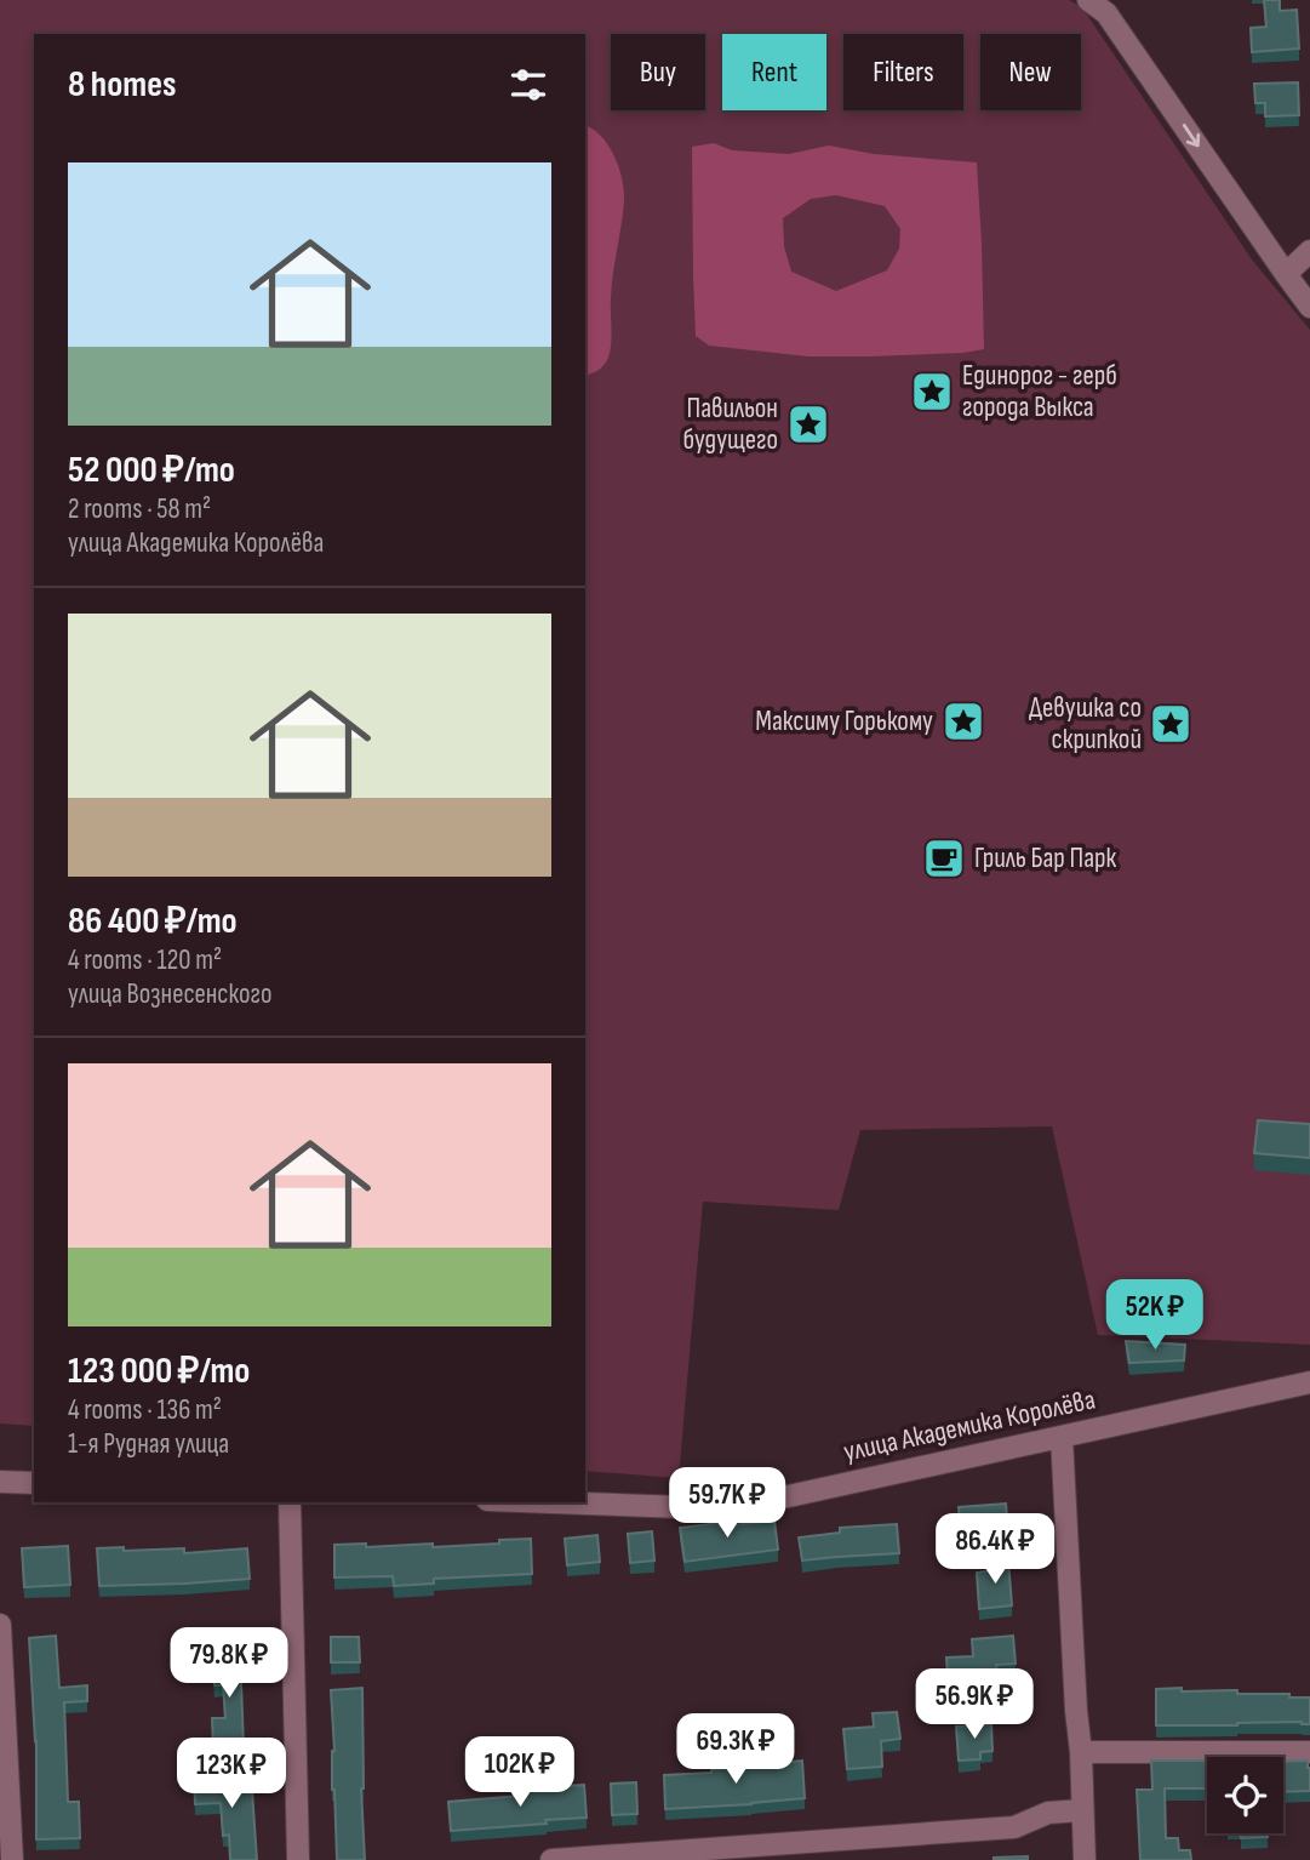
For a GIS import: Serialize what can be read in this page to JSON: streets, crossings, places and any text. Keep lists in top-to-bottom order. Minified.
{"streets":{"street":["улица Академика Королёва"]},"places":{"place":["Единорог - герб города Выкса","Павильон будущего","Максиму Горькому","Девушка со скрипкой"],"cafe":["Гриль Бар Парк"]},"page":{"chip":["Buy","Rent","Filters","New"],"heading":"8 homes","list":[{"name":"52 000 ₽/mo","note":"2 rooms · 58 m² · улица Академика Королёва"},{"name":"86 400 ₽/mo","note":"4 rooms · 120 m² · улица Вознесенского"},{"name":"123 000 ₽/mo","note":"4 rooms · 136 m² · 1-я Рудная улица"}],"price":["52K ₽","59.7K ₽","86.4K ₽","79.8K ₽","56.9K ₽","69.3K ₽","102K ₽","123K ₽"]}}
